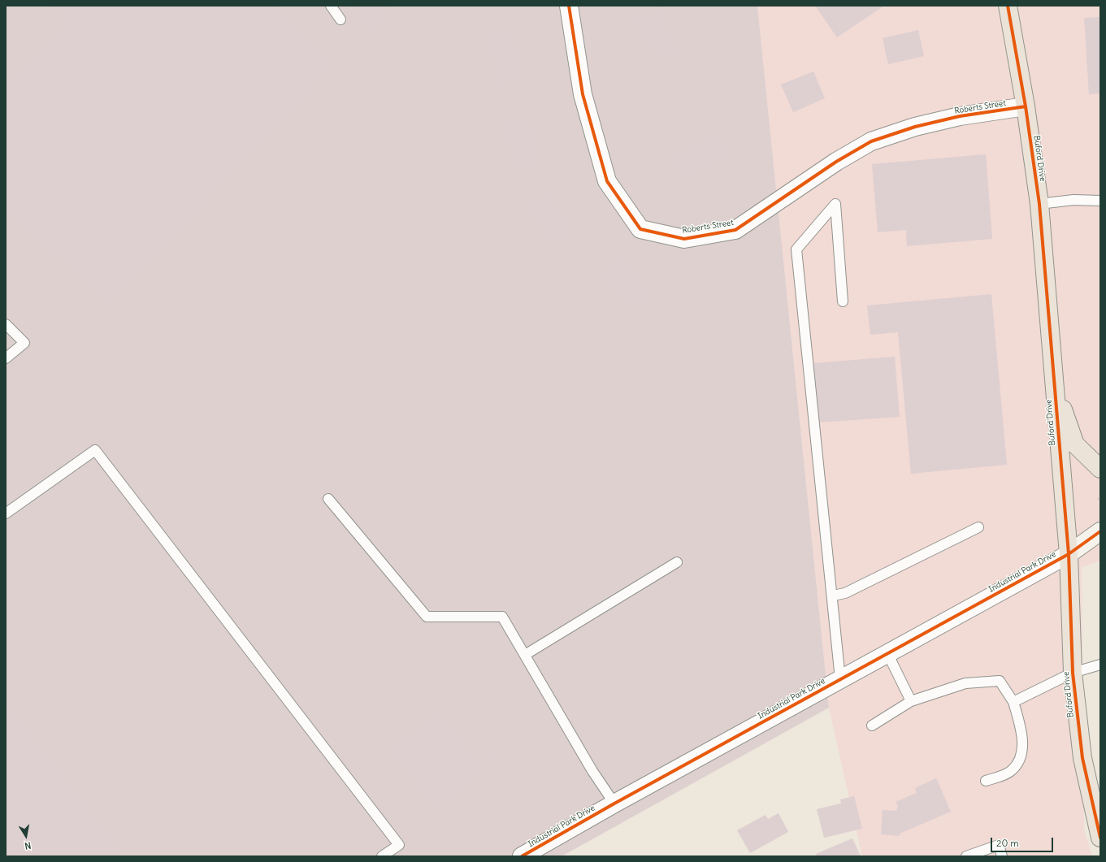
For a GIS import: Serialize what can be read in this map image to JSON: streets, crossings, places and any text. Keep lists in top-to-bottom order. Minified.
{"streets":{"highway":["Buford Drive"],"street":["Roberts Street","Industrial Park Drive"]},"crossings":[["Roberts Street","Buford Drive"],["Buford Drive","Industrial Park Drive"]],"scale_bar":"20 m","north":"bottom"}
